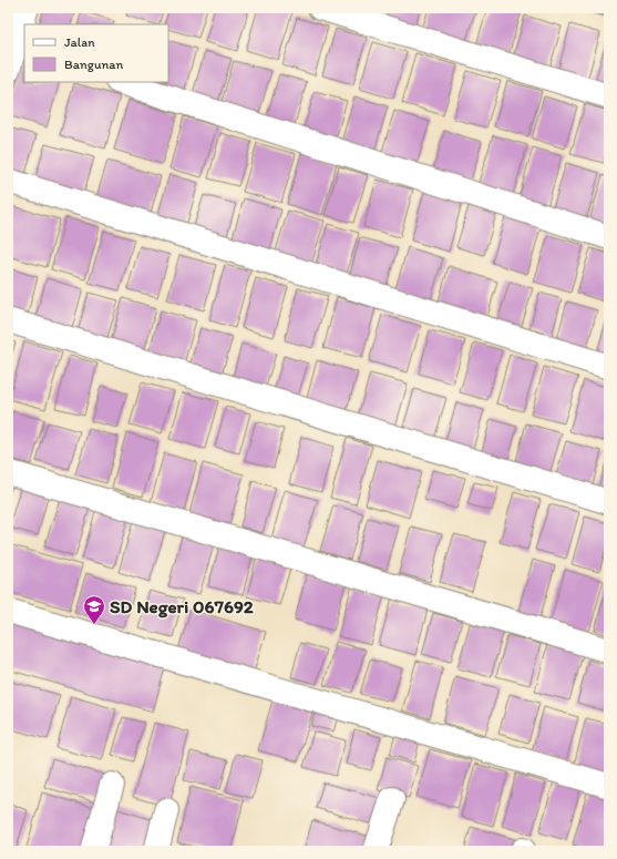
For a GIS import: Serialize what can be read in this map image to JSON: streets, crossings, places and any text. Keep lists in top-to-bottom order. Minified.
{"places":{"school or university":["SD Negeri 067692"]},"legend":["Jalan","Bangunan"]}
